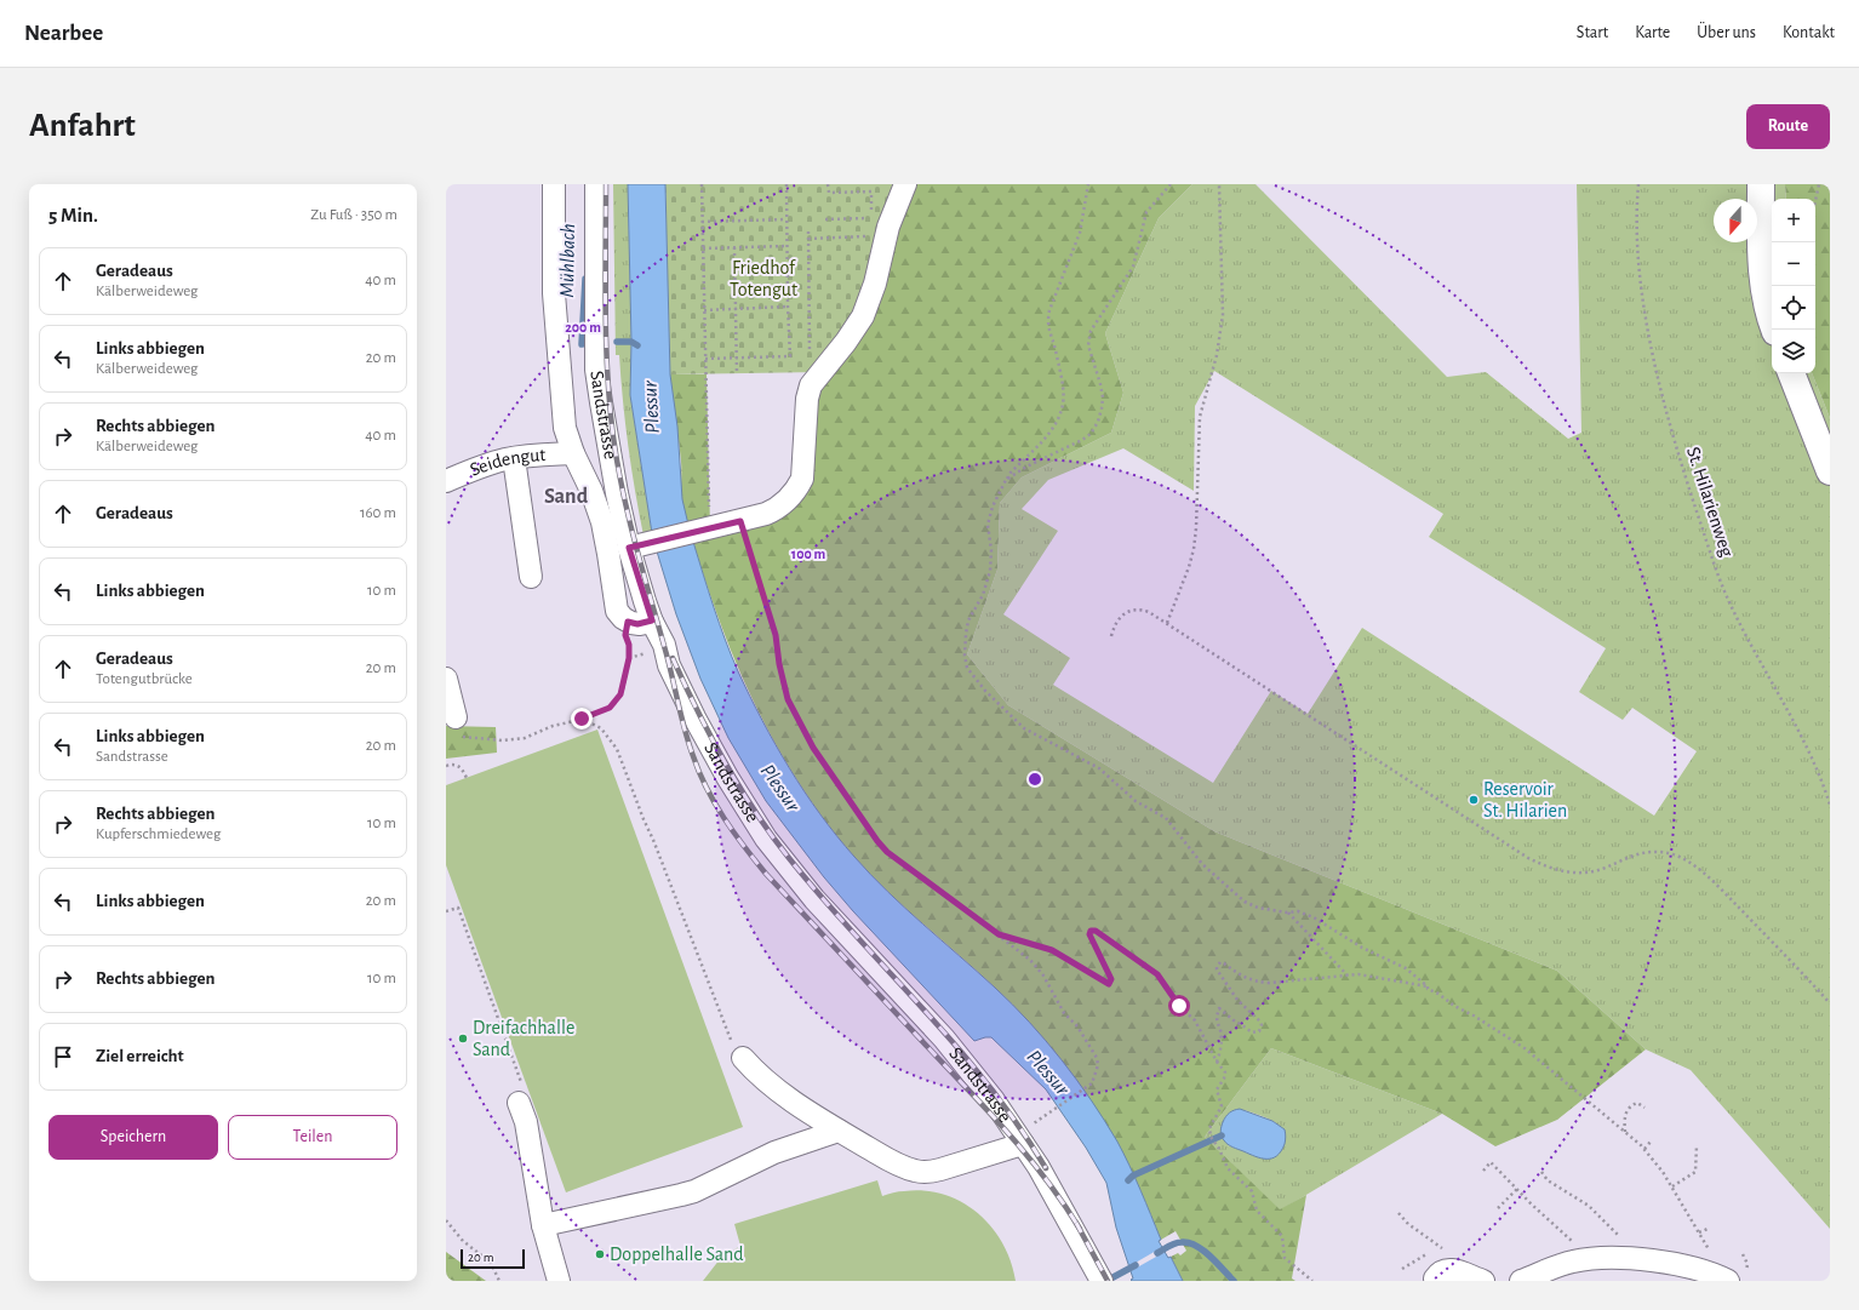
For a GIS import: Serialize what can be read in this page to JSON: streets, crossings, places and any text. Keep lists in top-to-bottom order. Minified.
{"streets":{"street":["Sandstrasse","Seidengut"],"path":["St. Hilarienweg"]},"districts":["Sand"],"water":["Mühlbach","Plessur"],"parks":["Friedhof Totengut"],"places":["Reservoir St. Hilarien","Dreifachhalle Sand","Doppelhalle Sand"],"scale_bar":"20 m","north":"bottom","page":{"header":"Nearbee","nav":["Start","Karte","Über uns","Kontakt"],"buttons":["Route",["Speichern","Teilen"]],"title":"Anfahrt","heading":["5 Min.","Zu Fuß · 350 m"],"map_buttons":["+","−"],"list":[["Geradeaus","Kälberweideweg","40 m"],["Links abbiegen","Kälberweideweg","20 m"],["Rechts abbiegen","Kälberweideweg","40 m"],["Geradeaus","160 m"],["Links abbiegen","10 m"],["Geradeaus","Totengutbrücke","20 m"],["Links abbiegen","Sandstrasse","20 m"],["Rechts abbiegen","Kupferschmiedeweg","10 m"],["Links abbiegen","20 m"],["Rechts abbiegen","10 m"],"Ziel erreicht"],"scale":"20 m"},"rings":["200 m","100 m"]}
